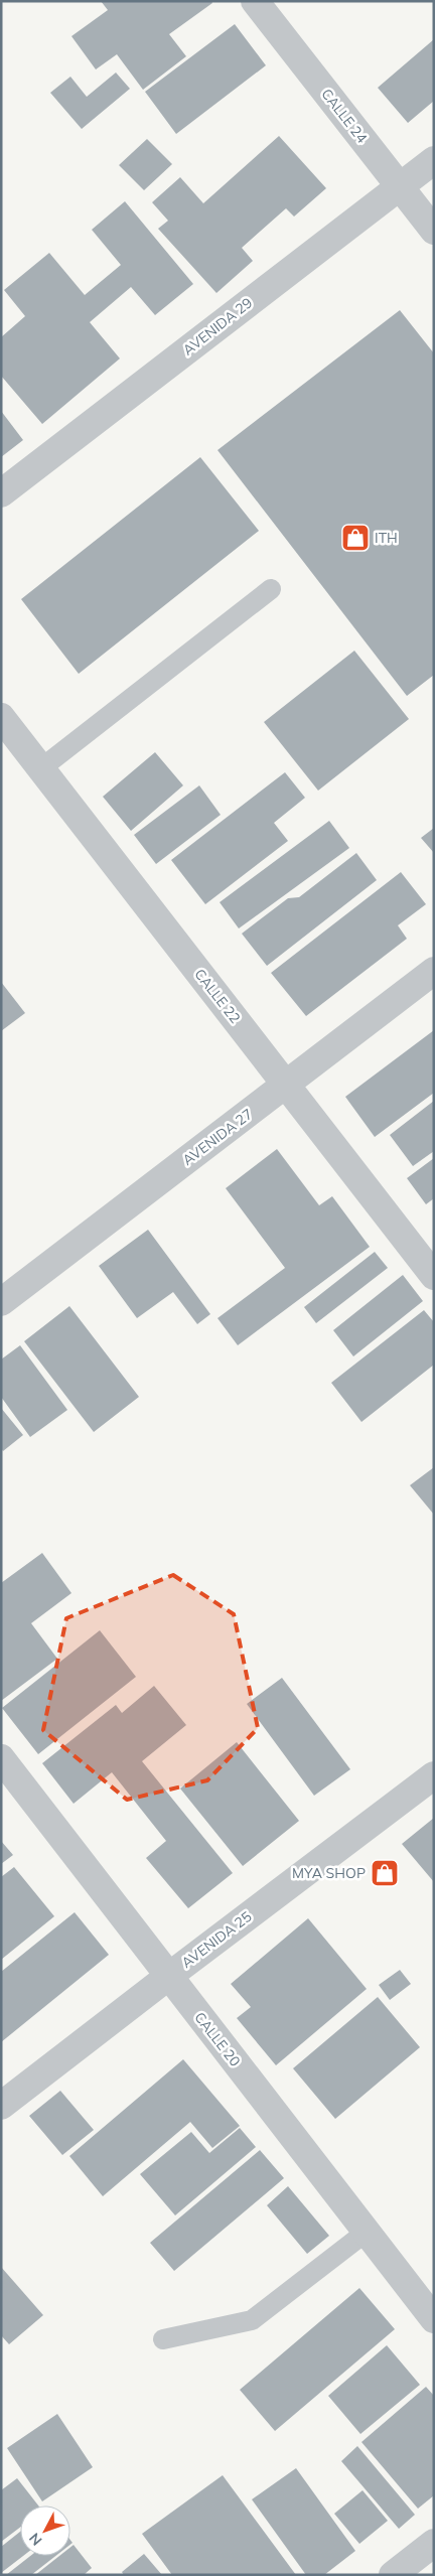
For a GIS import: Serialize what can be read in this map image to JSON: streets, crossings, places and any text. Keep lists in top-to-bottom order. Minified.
{"streets":{"street":["CALLE 24","AVENIDA 29","CALLE 22","AVENIDA 27","AVENIDA 25","CALLE 20"]},"crossings":[["CALLE 24","AVENIDA 29"],["CALLE 22","AVENIDA 27"],["AVENIDA 25","CALLE 20"]],"places":{"shop":["ITH","MYA SHOP"]},"north":"bottom left"}
